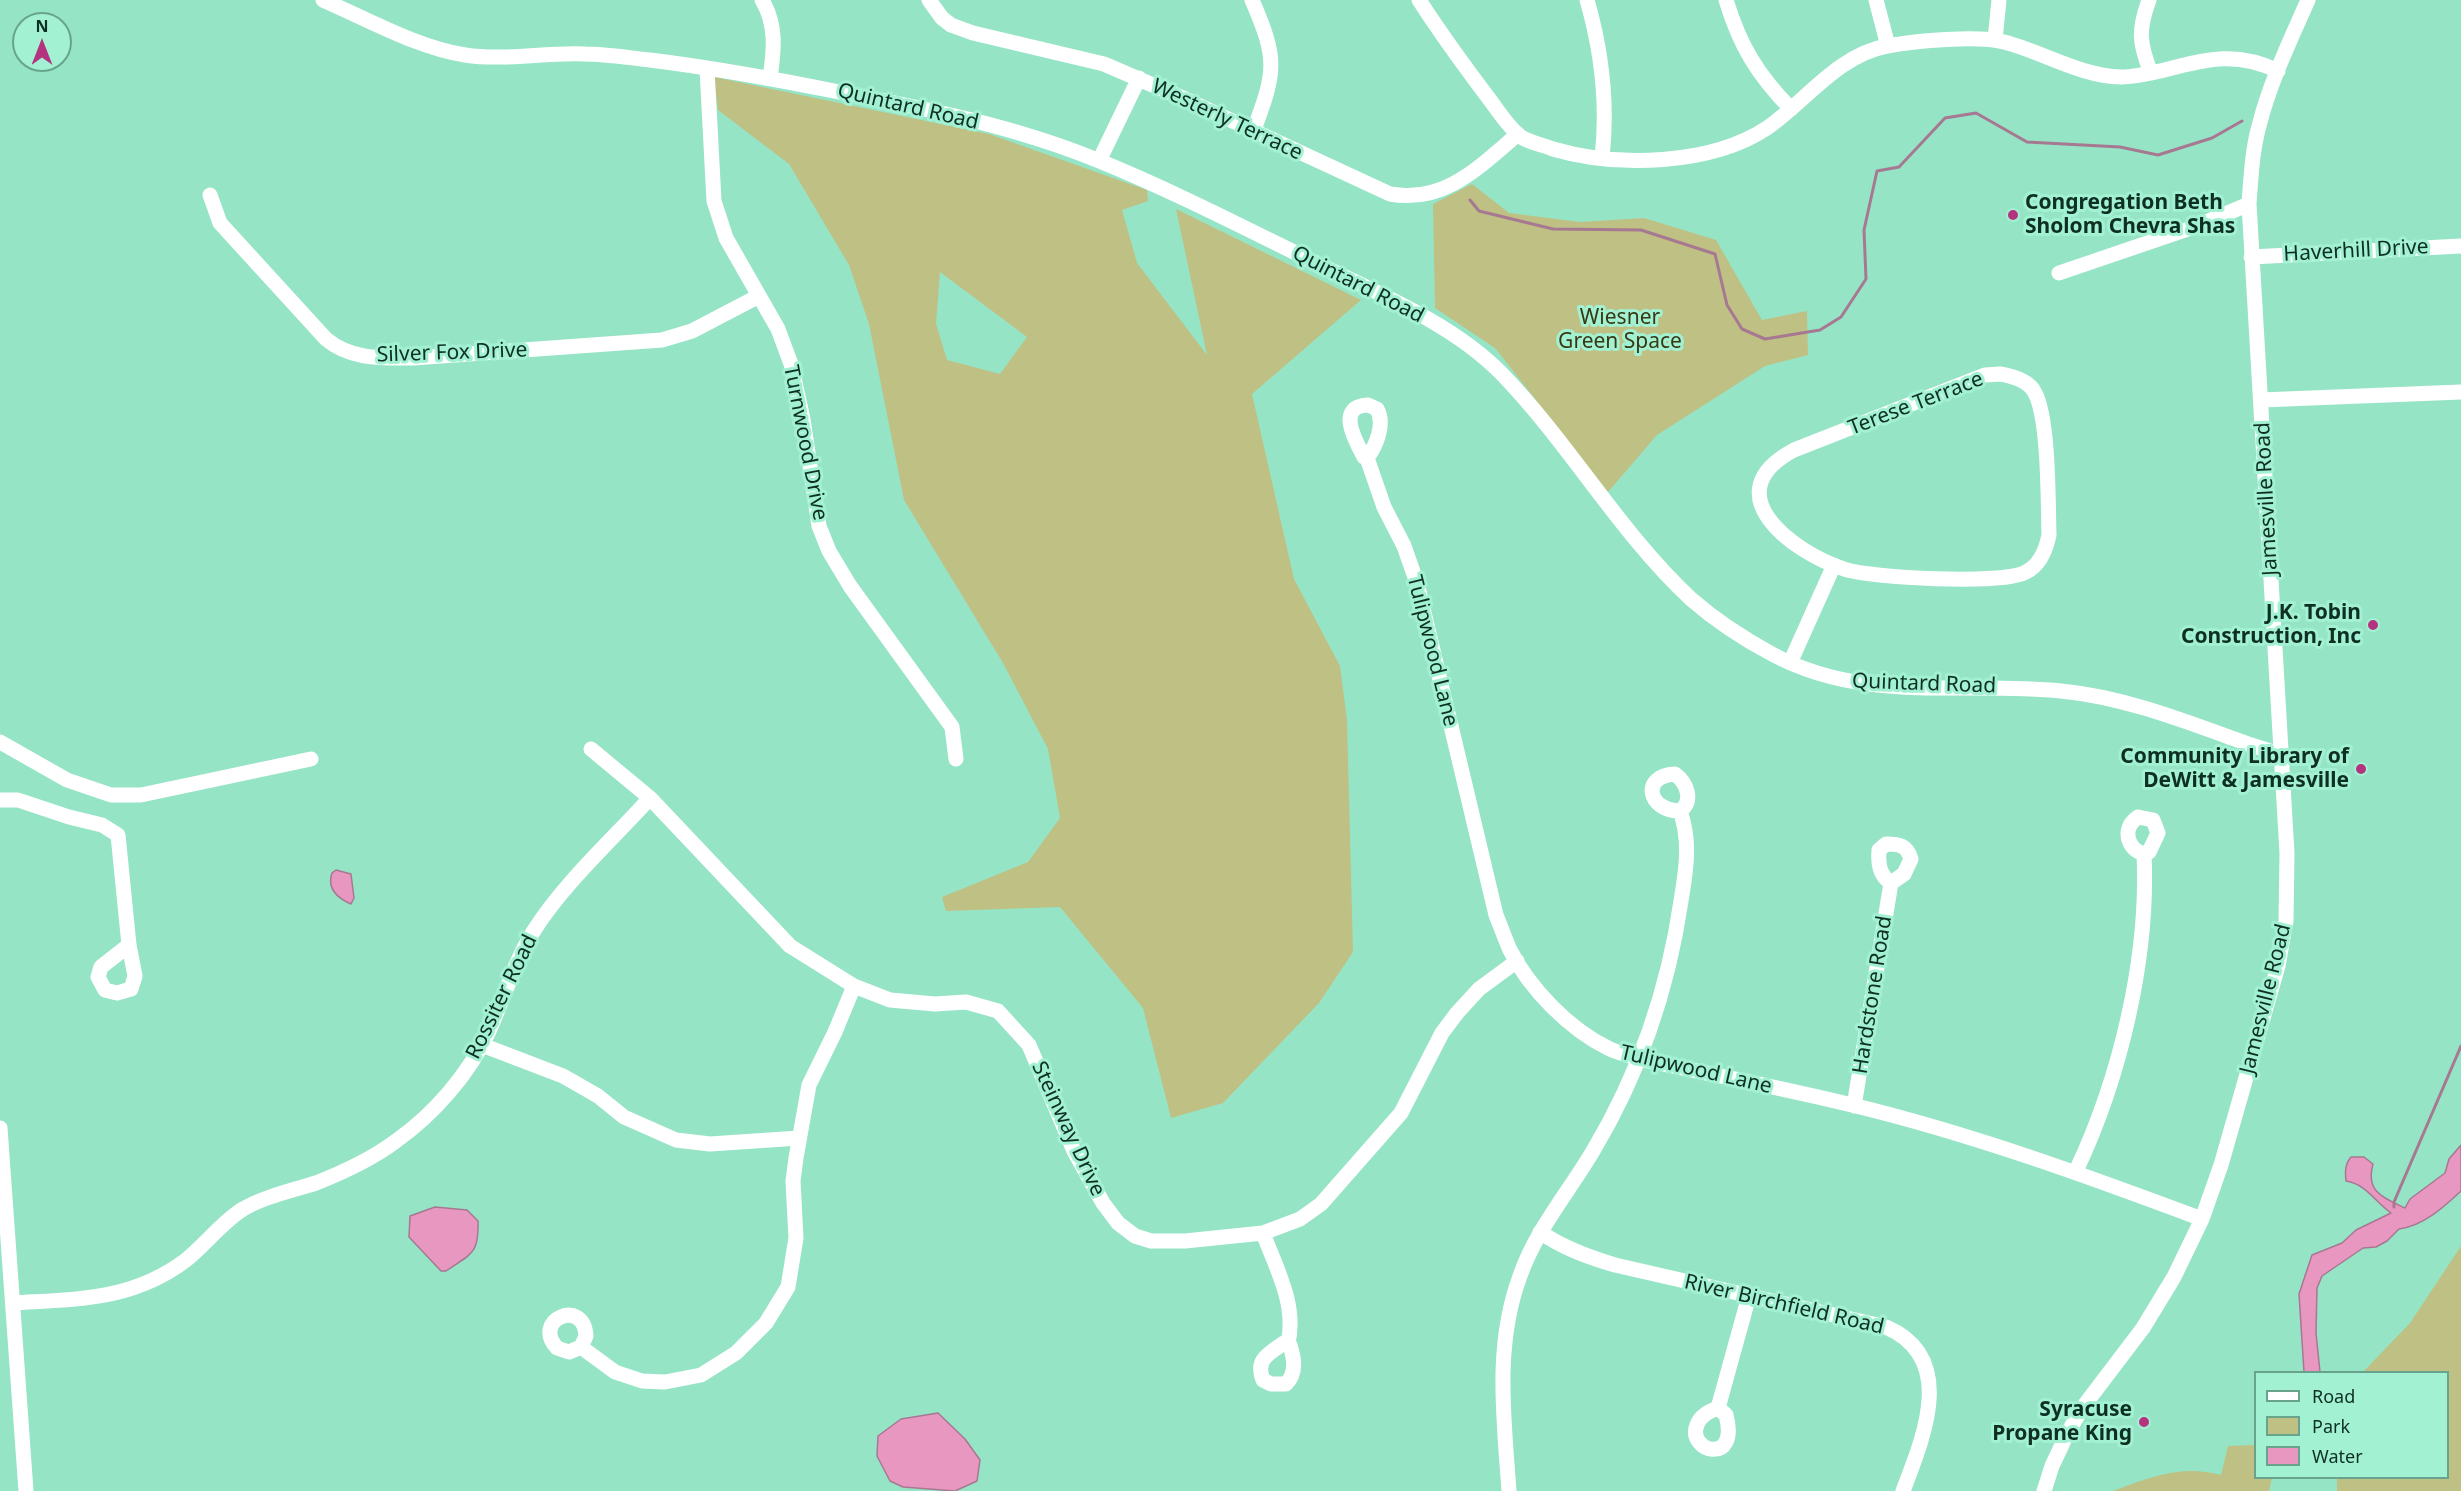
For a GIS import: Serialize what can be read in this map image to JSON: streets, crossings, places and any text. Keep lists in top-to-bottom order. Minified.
{"streets":{"street":["Quintard Road","Westerly Terrace","Haverhill Drive","Silver Fox Drive","Terese Terrace","Turnwood Drive","Jamesville Road","Tulipwood Lane","Hardstone Road","Rossiter Road","Steinway Drive","River Birchfield Road"]},"crossings":[["Quintard Road","Turnwood Drive"],["Quintard Road","Jamesville Road"],["Haverhill Drive","Jamesville Road"],["Silver Fox Drive","Turnwood Drive"],["Jamesville Road","Tulipwood Lane"],["Tulipwood Lane","Hardstone Road"],["Tulipwood Lane","Steinway Drive"],["Rossiter Road","Steinway Drive"]],"parks":["Wiesner Green Space"],"places":["Congregation Beth Sholom Chevra Shas","J.K. Tobin Construction, Inc","Community Library of DeWitt & Jamesville","Syracuse Propane King"],"legend":["Road","Park","Water"],"north":"top"}
